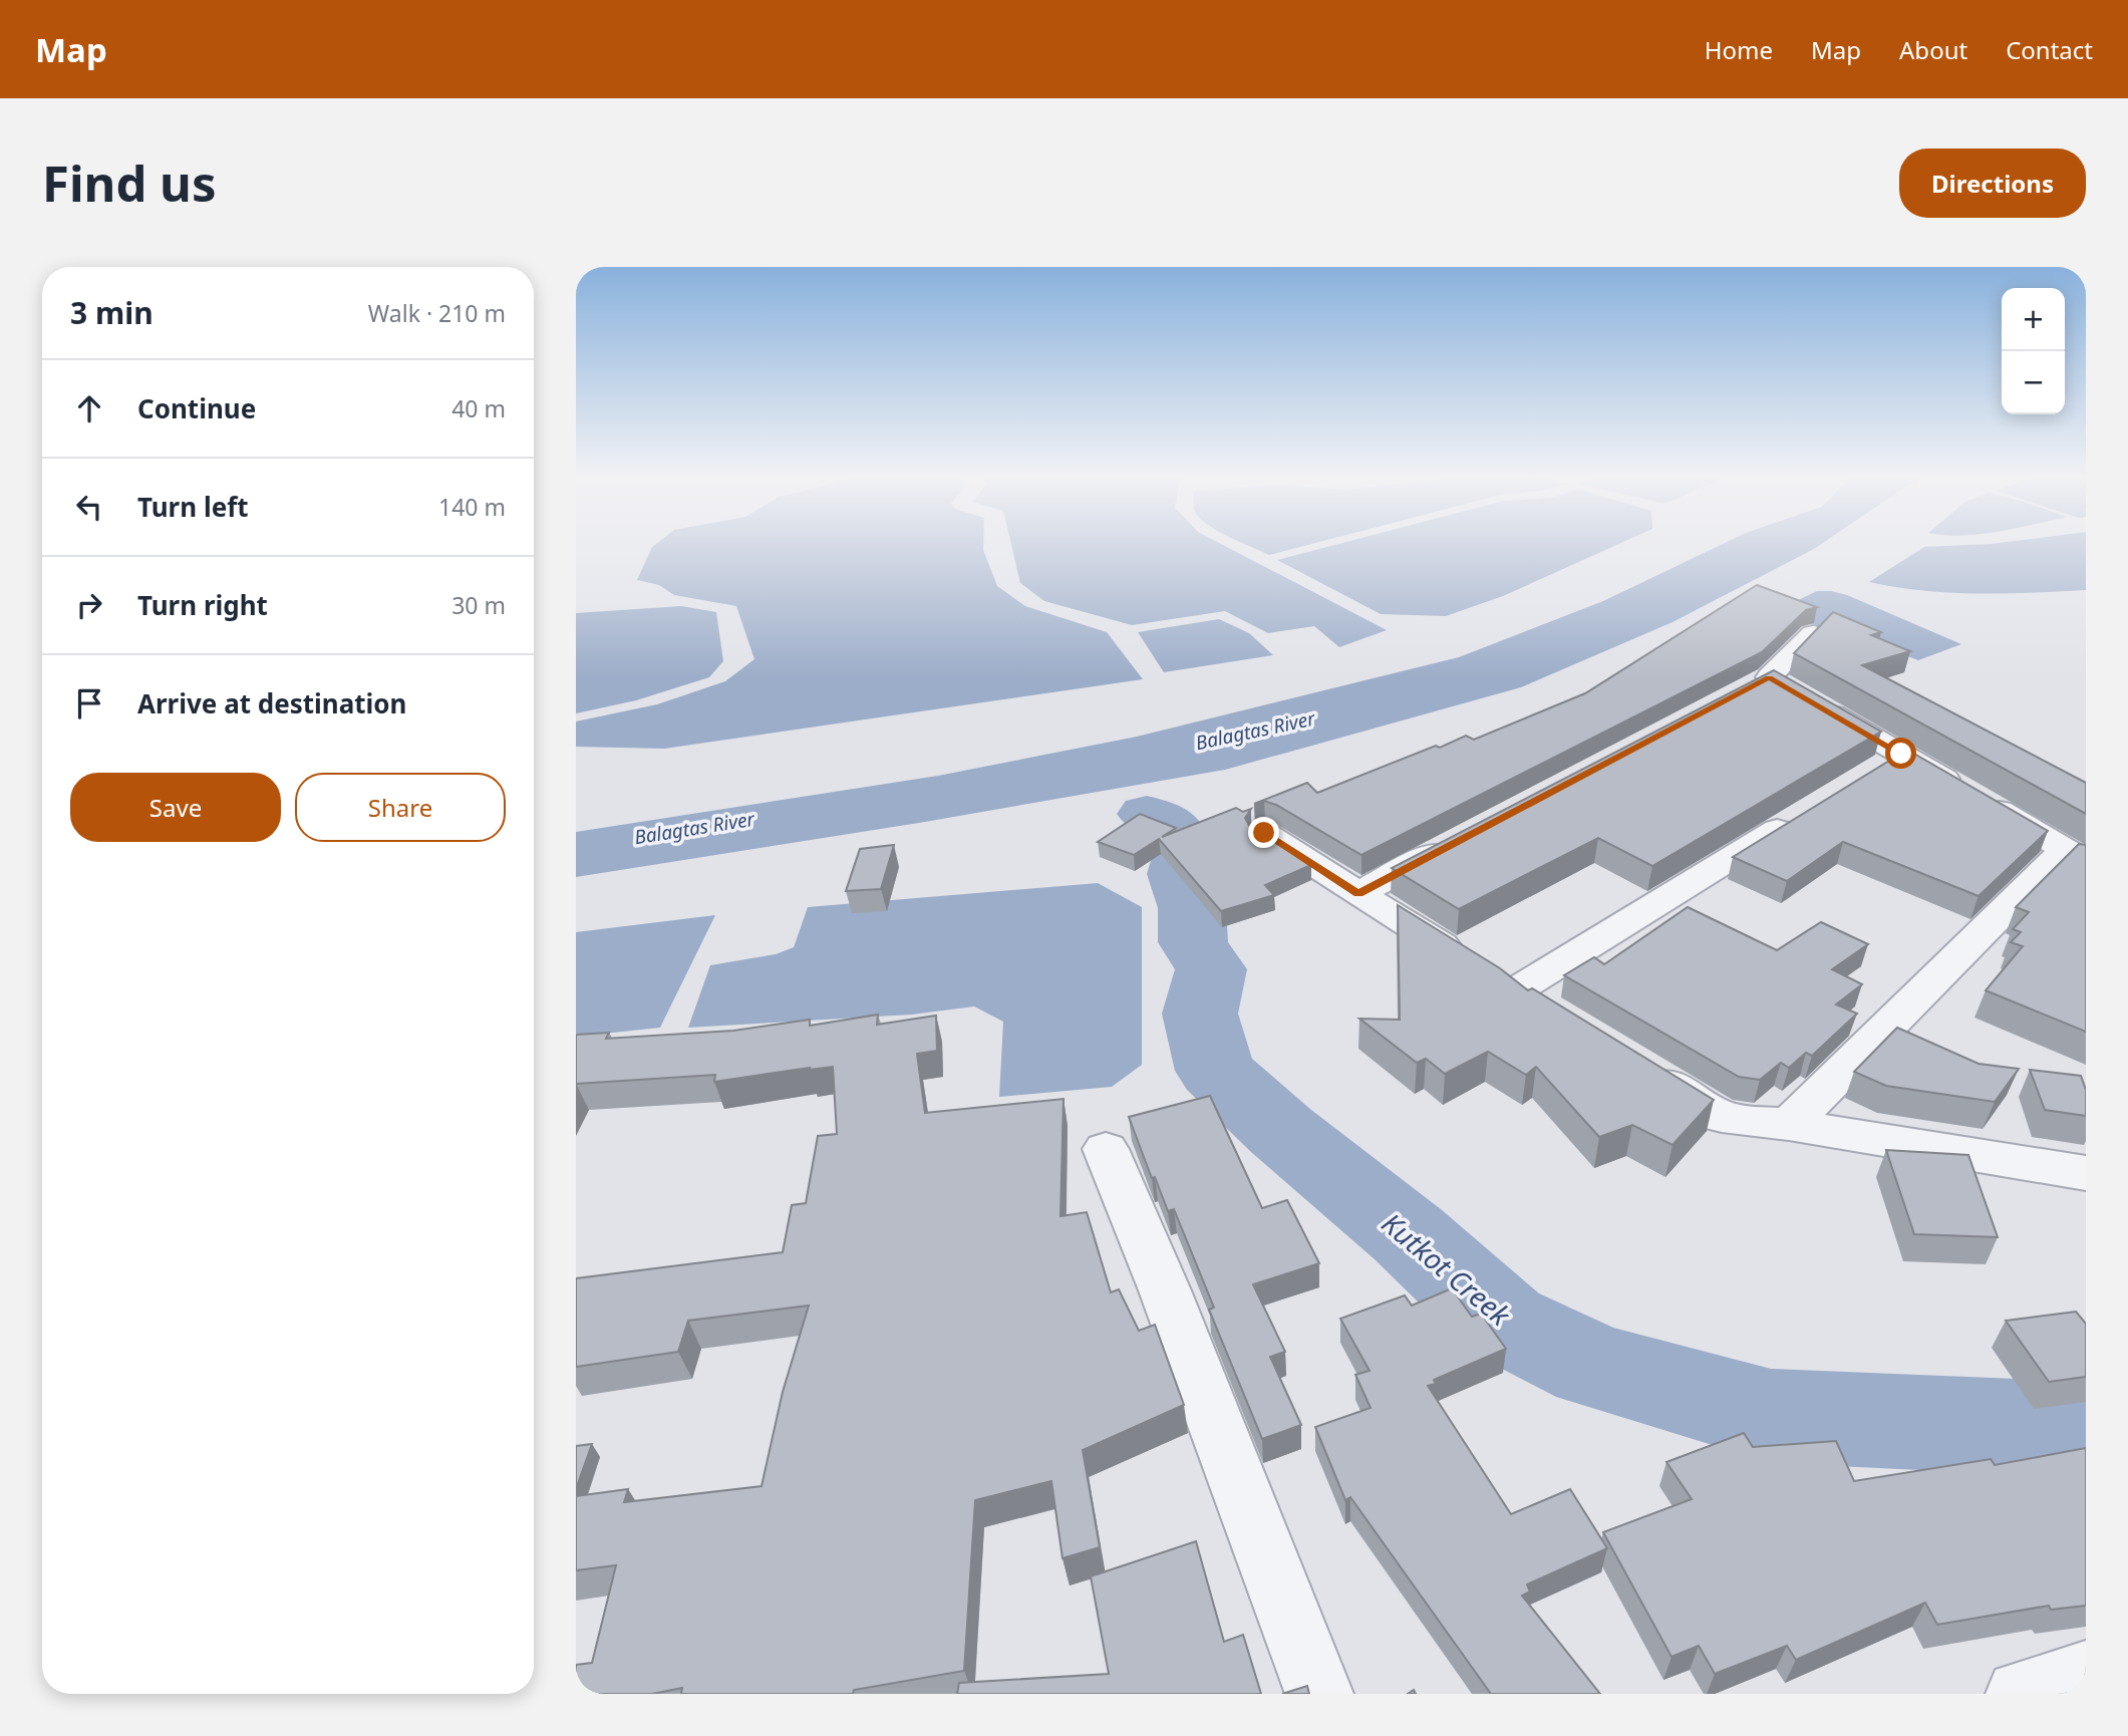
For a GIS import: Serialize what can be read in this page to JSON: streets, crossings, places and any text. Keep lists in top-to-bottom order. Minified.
{"water":["Balagtas River","Kutkot Creek"],"page":{"header":"Map","nav":["Home","Map","About","Contact"],"buttons":["Directions",["Save","Share"]],"title":"Find us","heading":["3 min","Walk · 210 m"],"map_buttons":["+","−"],"list":[["Continue","40 m"],["Turn left","140 m"],["Turn right","30 m"],"Arrive at destination"]}}
